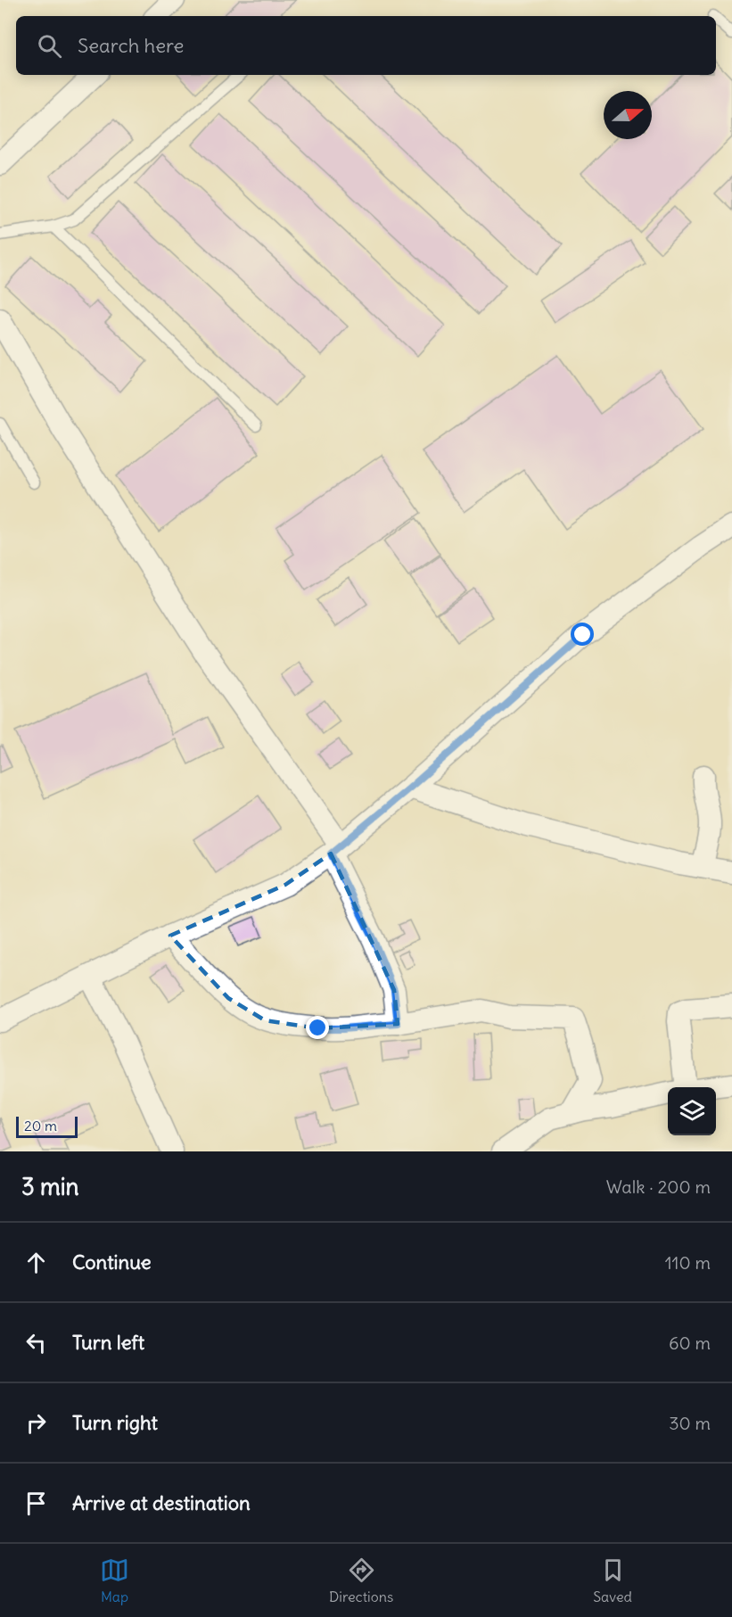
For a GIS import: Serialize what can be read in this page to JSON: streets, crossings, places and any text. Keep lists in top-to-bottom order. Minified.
{"scale_bar":"20 m","north":"right","page":{"search":"Search here","scale":"20 m","heading":["3 min","Walk · 200 m"],"list":[["Continue","110 m"],["Turn left","60 m"],["Turn right","30 m"],"Arrive at destination"],"nav":["Map","Directions","Saved"]}}
